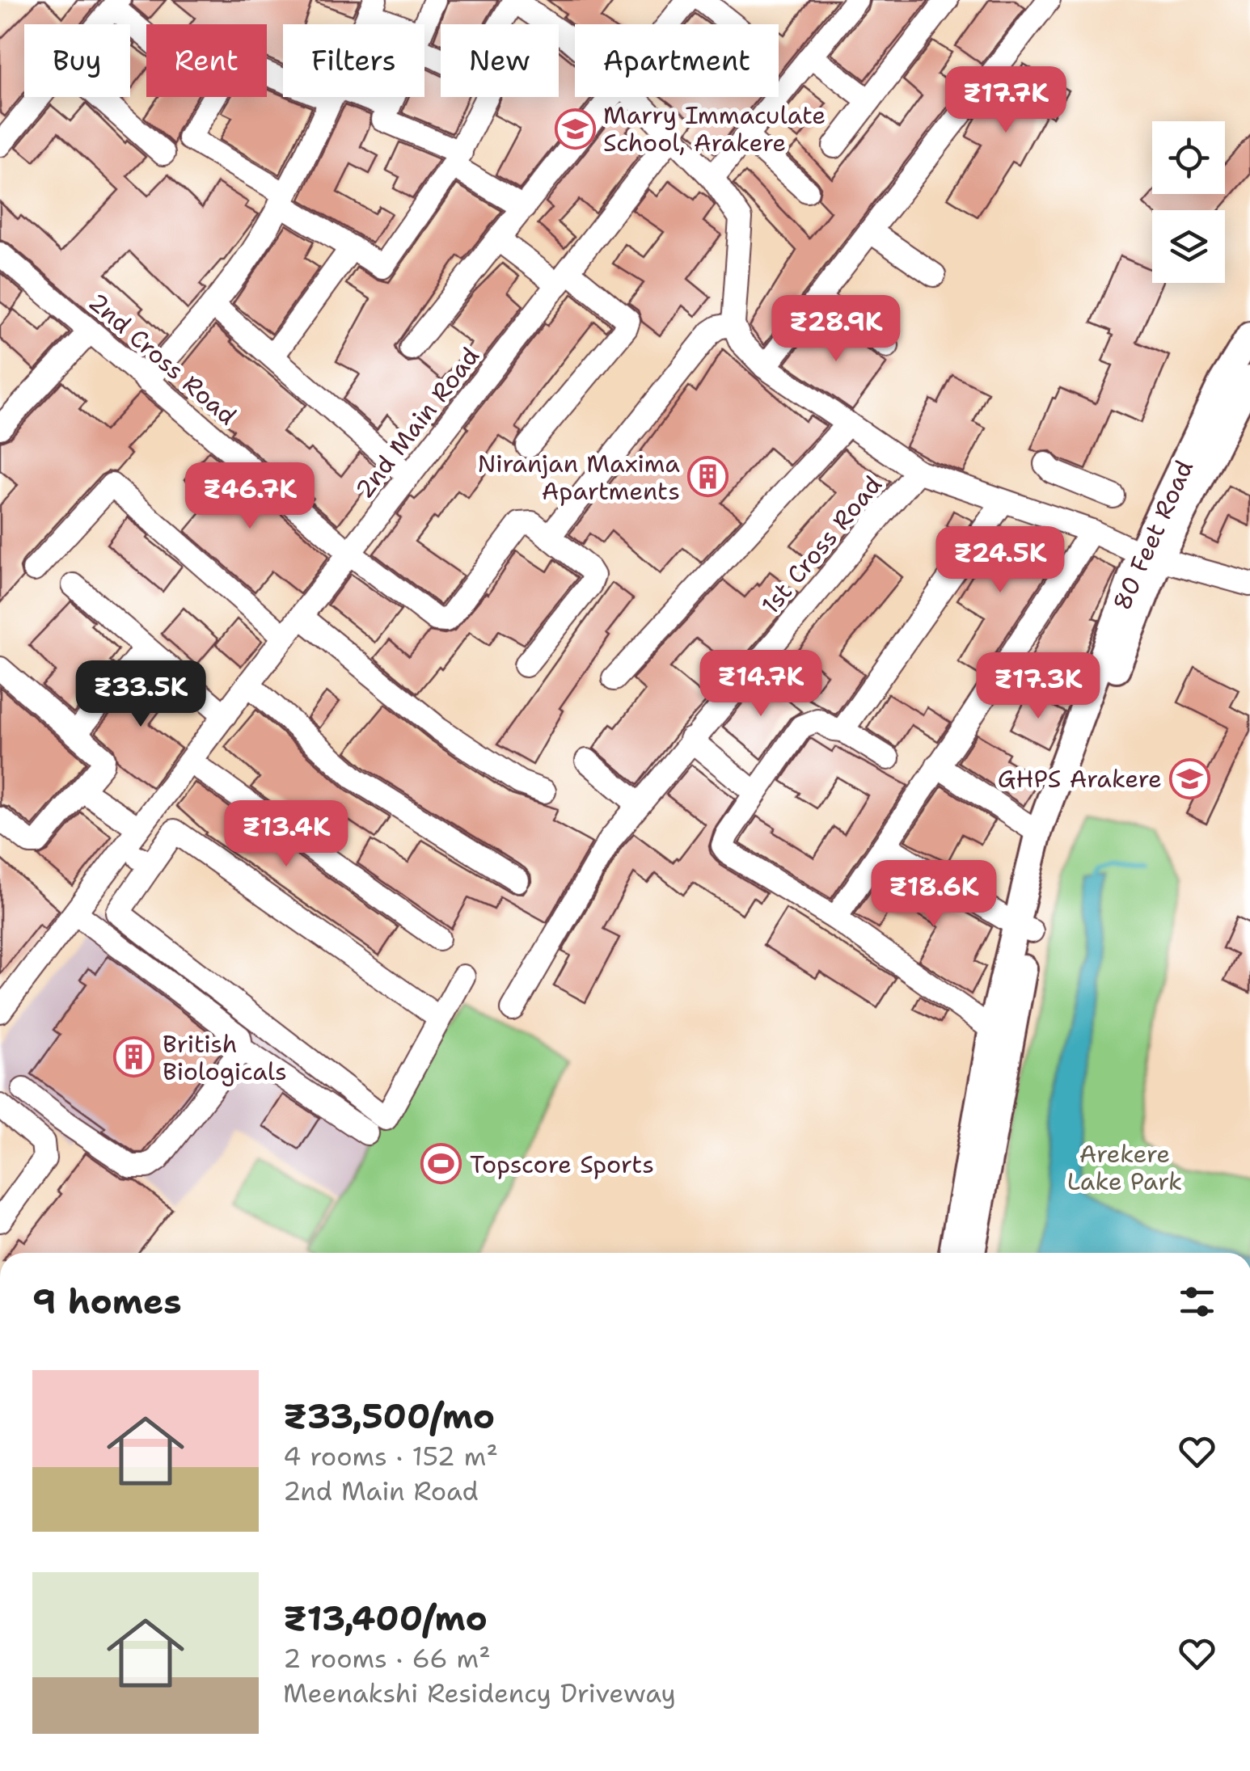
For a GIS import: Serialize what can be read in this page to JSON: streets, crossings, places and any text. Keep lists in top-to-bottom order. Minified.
{"streets":{"main road":["80 Feet Road"],"street":["2nd Cross Road","2nd Main Road","1st Cross Road"]},"crossings":[["2nd Cross Road","2nd Main Road"]],"parks":["Arekere Lake Park"],"places":{"school or university":["Marry Immaculate School, Arakere","GHPS Arakere"],"building":["Niranjan Maxima Apartments","British Biologicals"],"sports":["Topscore Sports"]},"page":{"chip":["Buy","Rent","Filters","New","Apartment"],"price":["₹17.7K","₹28.9K","₹46.7K","₹24.5K","₹14.7K","₹17.3K","₹33.5K","₹13.4K","₹18.6K"],"heading":"9 homes","list":[{"name":"₹33,500/mo","note":"4 rooms · 152 m² · 2nd Main Road"},{"name":"₹13,400/mo","note":"2 rooms · 66 m² · Meenakshi Residency Driveway"}]}}
